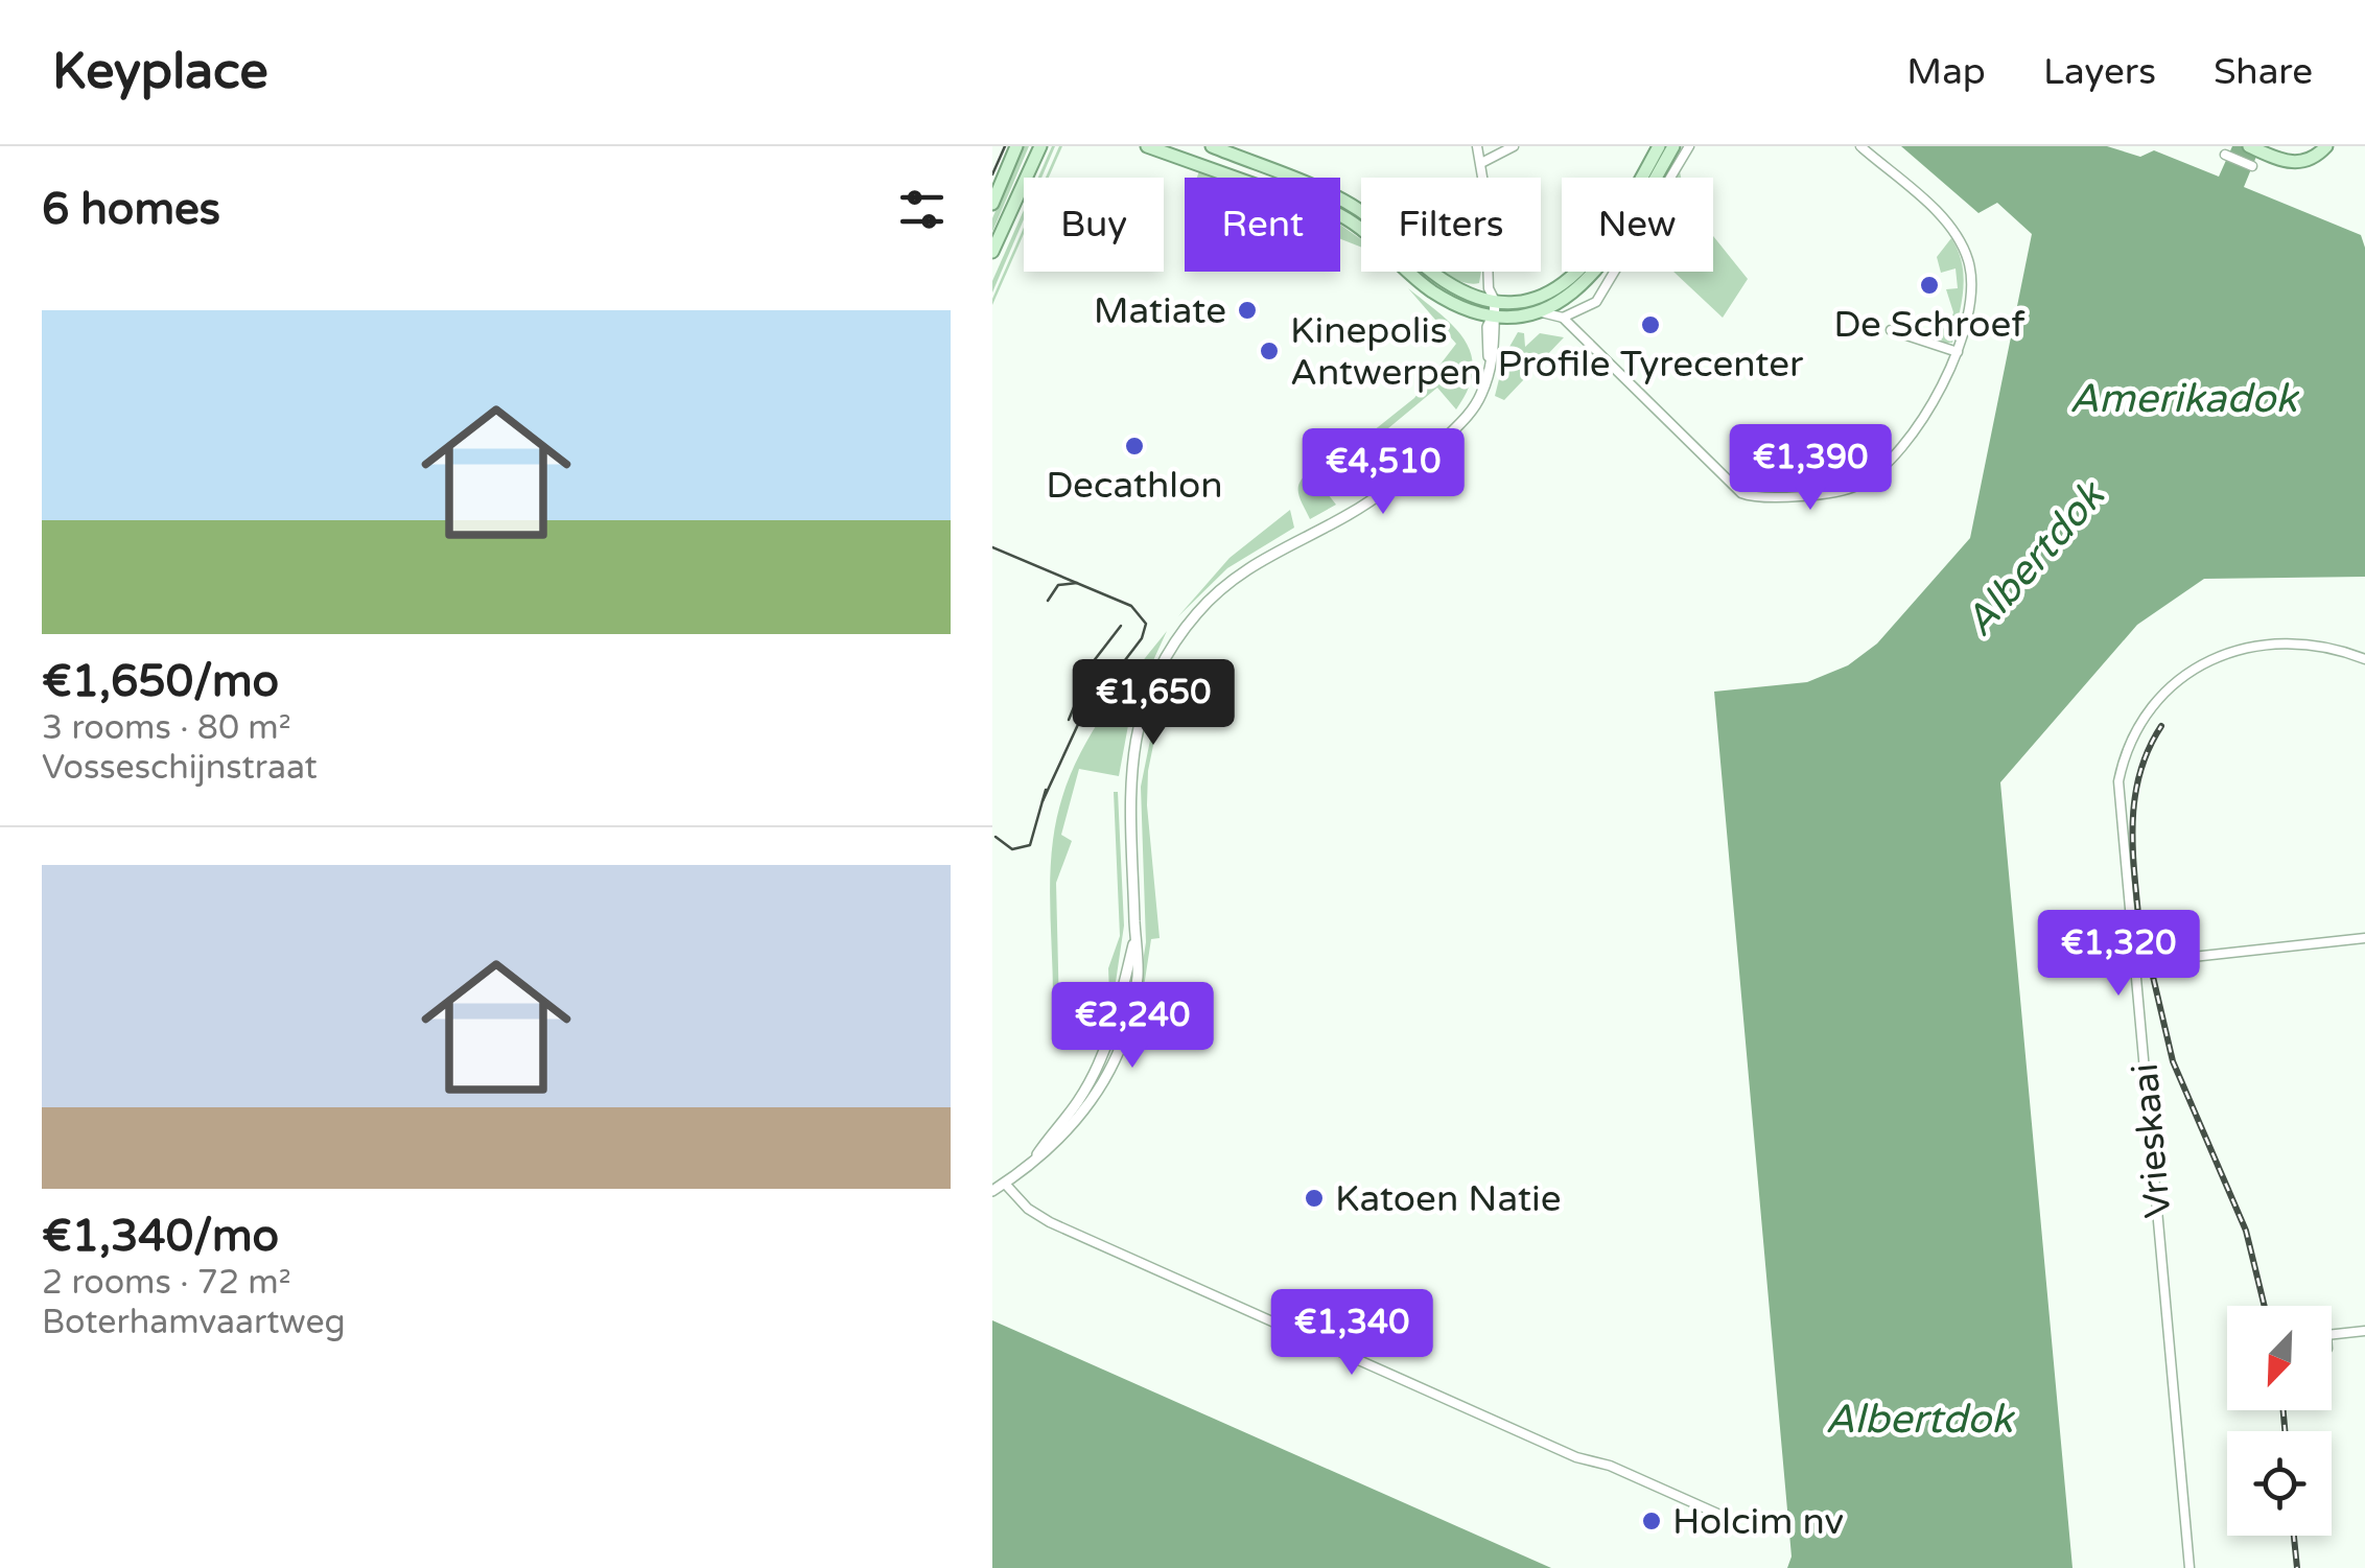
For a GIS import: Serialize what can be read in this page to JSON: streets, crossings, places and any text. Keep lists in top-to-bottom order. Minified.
{"streets":{"street":["Vrieskaai"]},"water":["Amerikadok","Albertdok"],"places":["De Schroef","Matiate","Profile Tyrecenter","Kinepolis Antwerpen","Decathlon","Katoen Natie","Holcim nv"],"north":"bottom left","page":{"header":"Keyplace","nav":["Map","Layers","Share"],"heading":"6 homes","chip":["Buy","Rent","Filters","New"],"list":[{"name":"€1,650/mo","note":"3 rooms · 80 m² · Vosseschijnstraat"},{"name":"€1,340/mo","note":"2 rooms · 72 m² · Boterhamvaartweg"}],"price":["€1,390","€4,510","€1,650","€1,320","€2,240","€1,340"]}}
